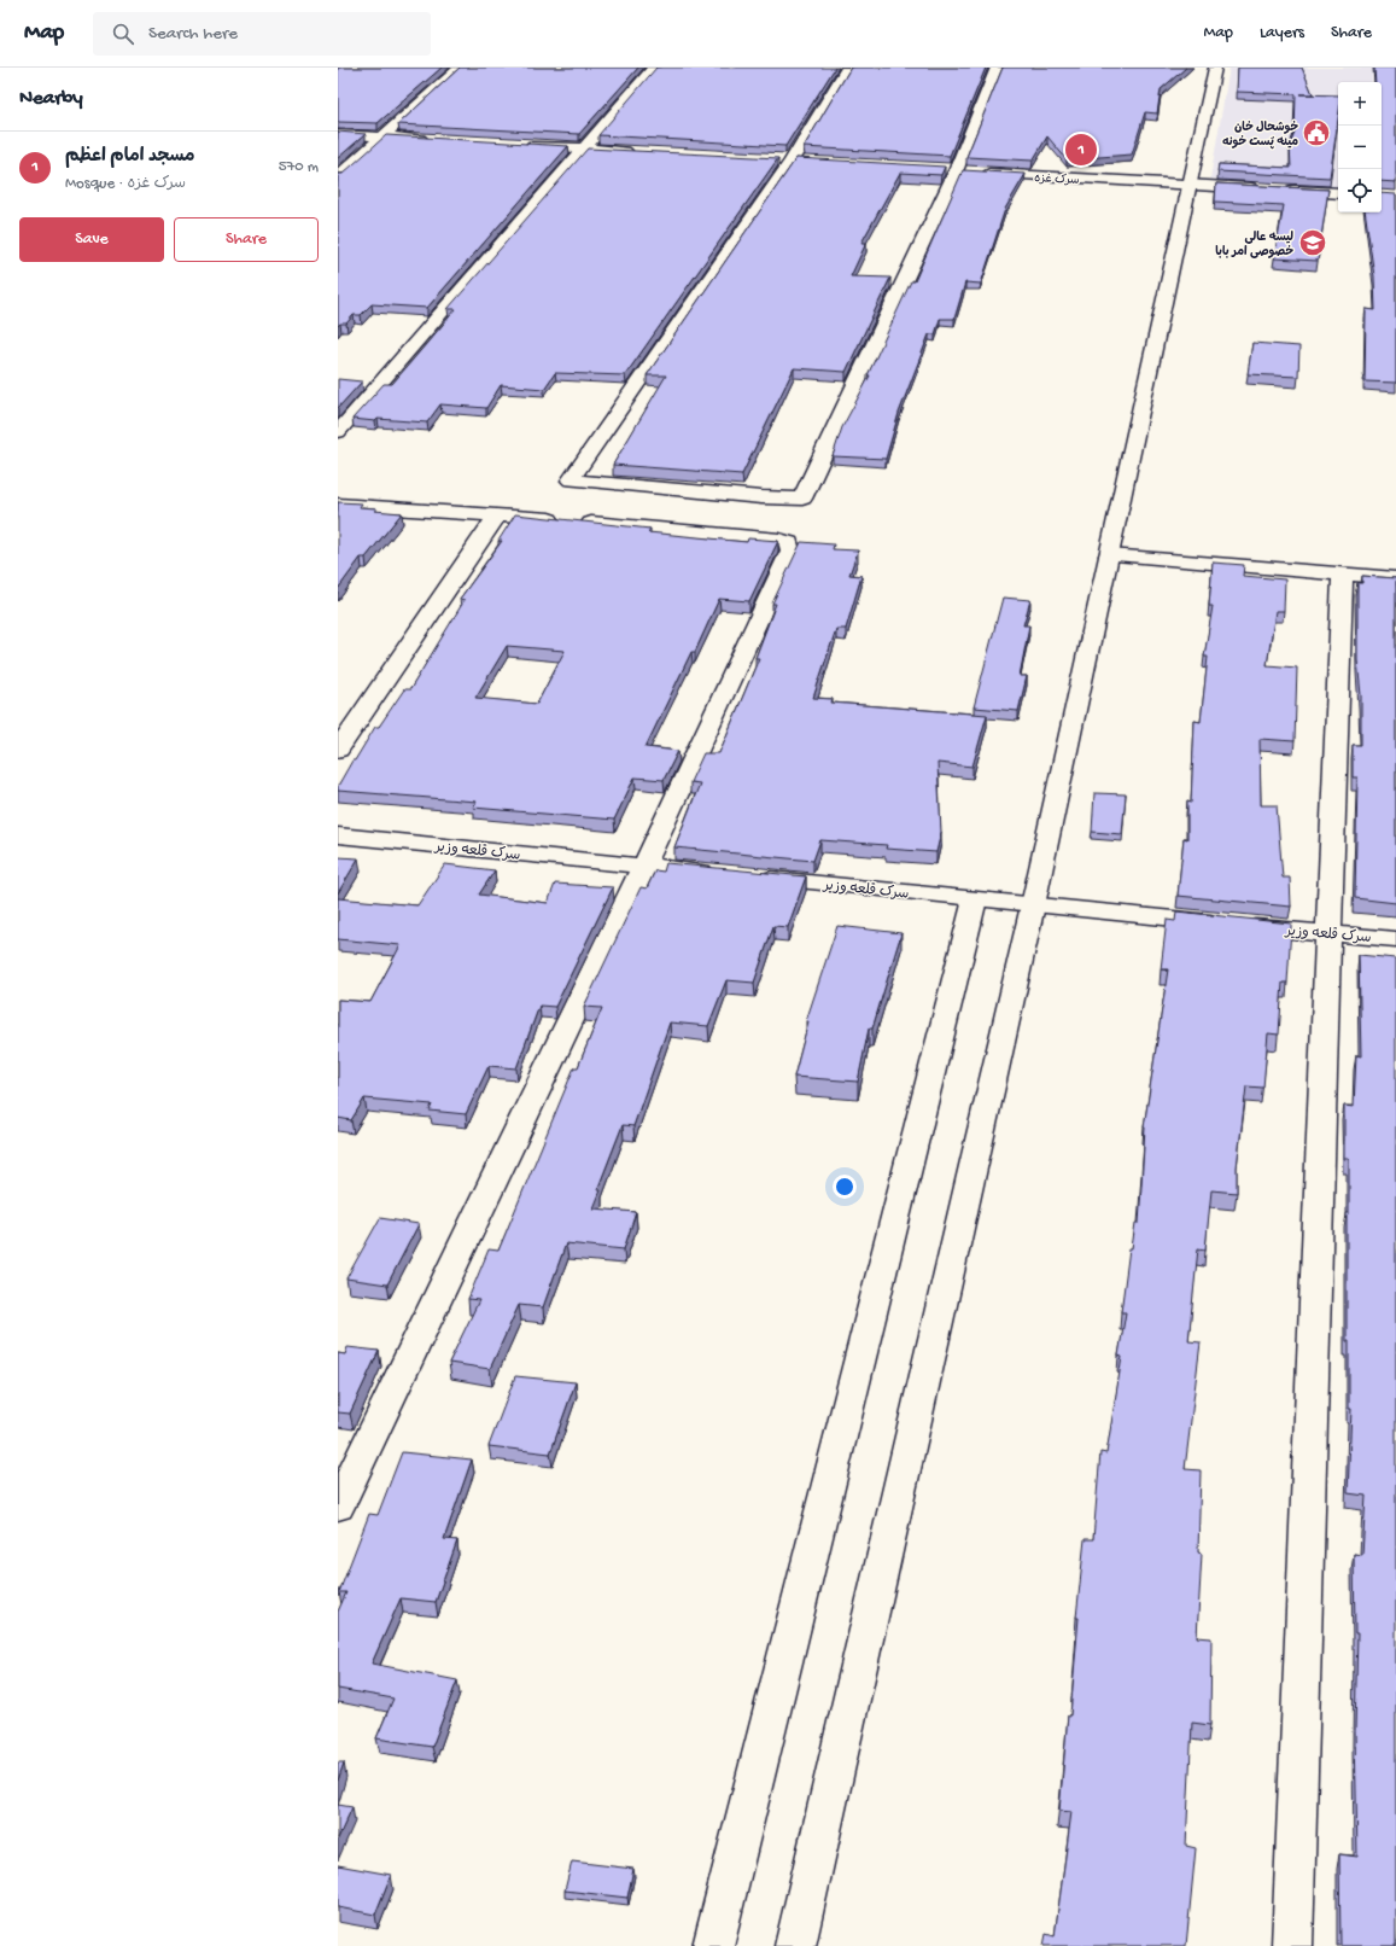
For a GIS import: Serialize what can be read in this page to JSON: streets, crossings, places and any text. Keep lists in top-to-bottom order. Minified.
{"streets":{"street":["سرک غزه","سرک قلعه وزیر"]},"places":{"public building":["خوشحال خان مینه پُست خونه"],"school or university":["لیسه عالی خصوصی امر بابا"]},"page":{"header":"Map","search":"Search here","nav":["Map","Layers","Share"],"heading":"Nearby","map_buttons":["+","−"],"list":[{"mark":"1","name":"مسجد امام اعظم","note":"Mosque · سرک غزه","value":"570 m"}],"pins":"1","buttons":["Save","Share"]}}
